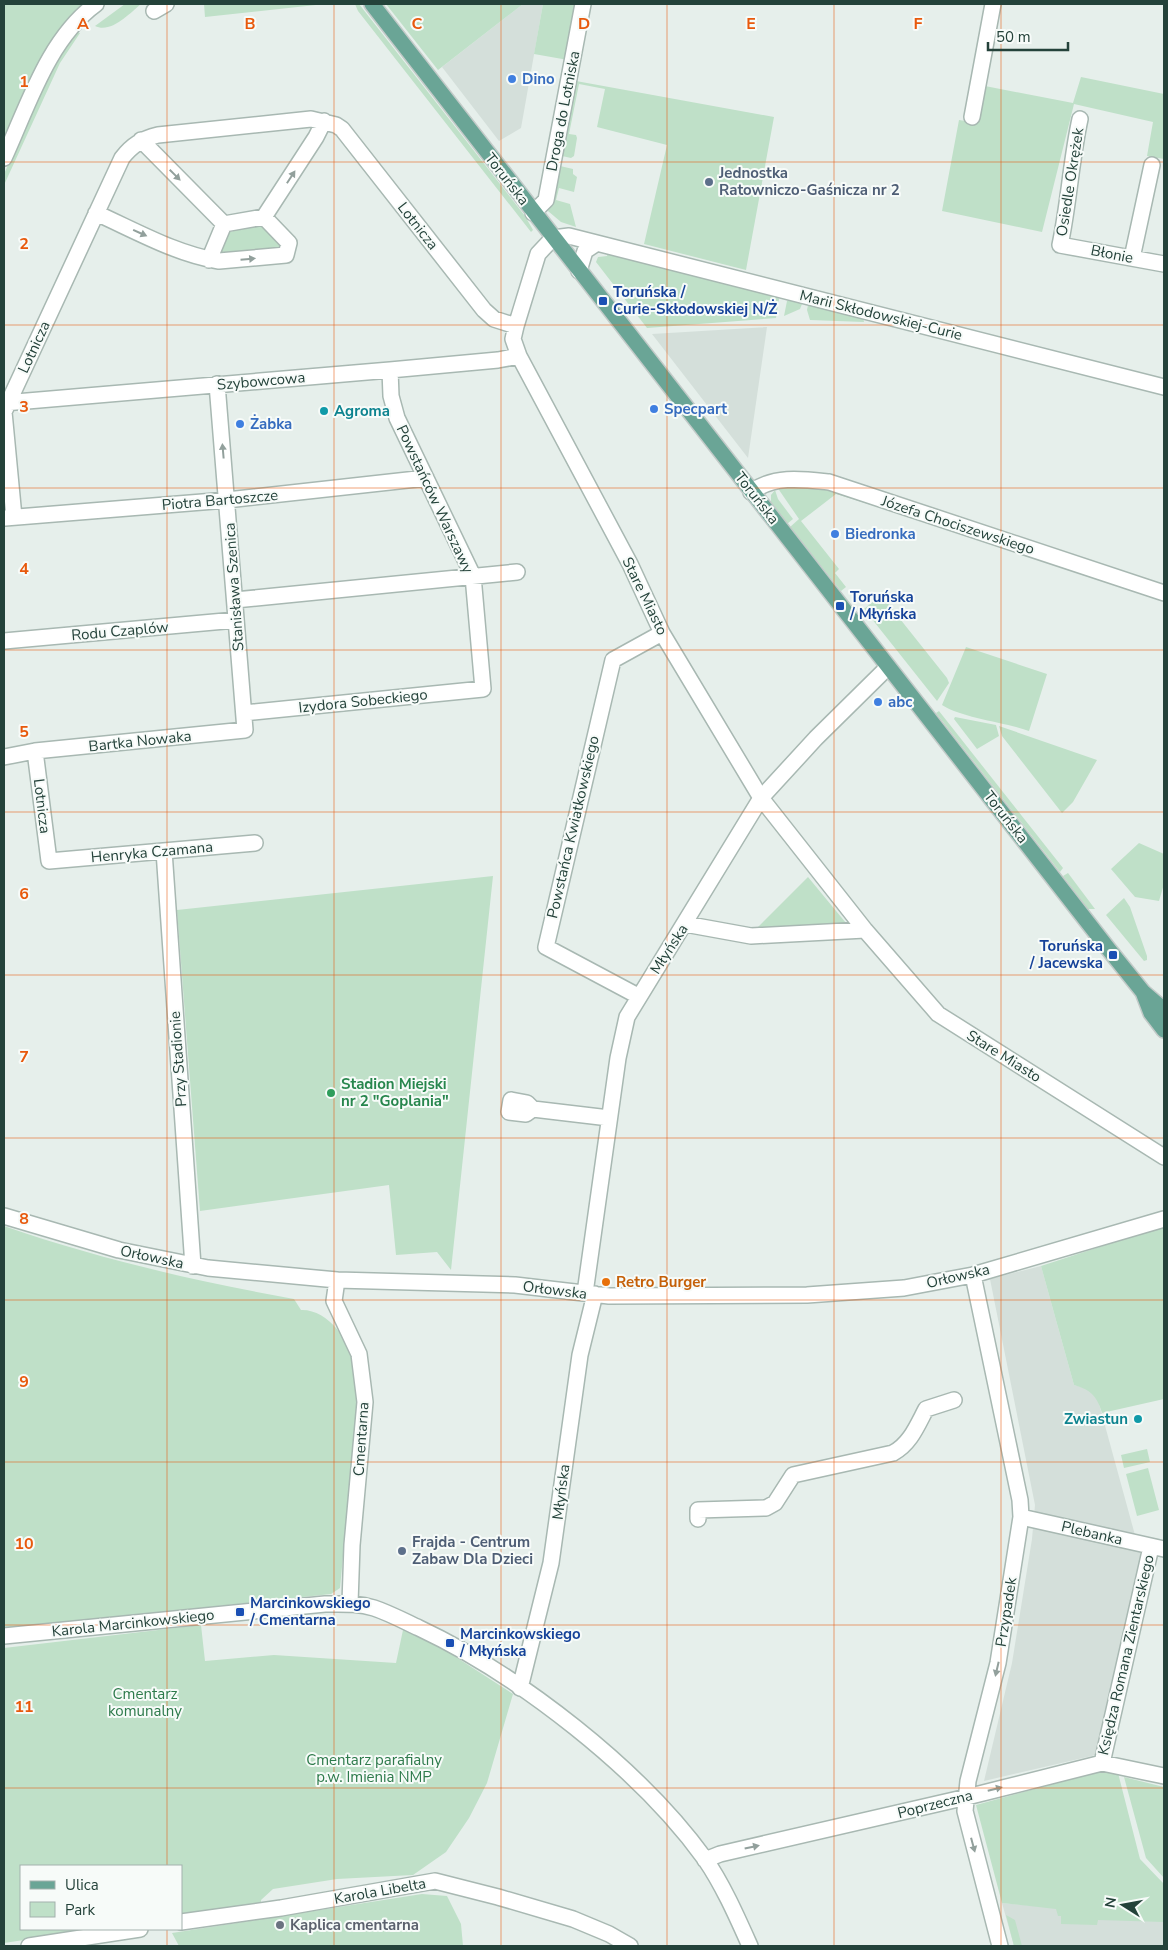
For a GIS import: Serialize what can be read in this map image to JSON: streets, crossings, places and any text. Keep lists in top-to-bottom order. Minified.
{"streets":{"main road":["Toruńska"],"street":["Droga do Lotniska","Osiedle Okrężek","Lotnicza","Błonie","Marii Skłodowskiej-Curie","Szybowcowa","Powstańców Warszawy","Piotra Bartoszcze","Józefa Chociszewskiego","Stanisława Szenica","Stare Miasto","Rodu Czaplów","Izydora Sobeckiego","Bartka Nowaka","Powstańca Kwiatkowskiego","Henryka Czamana","Młyńska","Przy Stadionie","Orłowska","Cmentarna","Plebanka","Przypadek","Karola Marcinkowskiego","Księdza Romana Zientarskiego","Poprzeczna","Karola Libelta"]},"crossings":[["Droga do Lotniska","Toruńska"],["Toruńska","Marii Skłodowskiej-Curie"],["Toruńska","Józefa Chociszewskiego"],["Toruńska","Stare Miasto"],["Toruńska","Młyńska"],["Osiedle Okrężek","Błonie"],["Lotnicza","Szybowcowa"],["Lotnicza","Piotra Bartoszcze"],["Lotnicza","Stare Miasto"],["Lotnicza","Bartka Nowaka"],["Lotnicza","Henryka Czamana"],["Marii Skłodowskiej-Curie","Stare Miasto"],["Szybowcowa","Powstańców Warszawy"],["Szybowcowa","Stanisława Szenica"],["Szybowcowa","Stare Miasto"],["Powstańców Warszawy","Piotra Bartoszcze"],["Powstańców Warszawy","Izydora Sobeckiego"],["Piotra Bartoszcze","Stanisława Szenica"],["Stanisława Szenica","Rodu Czaplów"],["Stanisława Szenica","Izydora Sobeckiego"],["Stanisława Szenica","Bartka Nowaka"],["Stare Miasto","Powstańca Kwiatkowskiego"],["Stare Miasto","Młyńska"],["Powstańca Kwiatkowskiego","Młyńska"],["Henryka Czamana","Przy Stadionie"],["Młyńska","Orłowska"],["Młyńska","Karola Marcinkowskiego"],["Przy Stadionie","Orłowska"],["Orłowska","Cmentarna"],["Orłowska","Przypadek"],["Cmentarna","Karola Marcinkowskiego"],["Plebanka","Przypadek"],["Plebanka","Księdza Romana Zientarskiego"],["Przypadek","Poprzeczna"],["Karola Marcinkowskiego","Poprzeczna"],["Księdza Romana Zientarskiego","Poprzeczna"]],"one_way":["Przypadek","Poprzeczna"],"parks":["Cmentarz komunalny","Cmentarz parafialny p.w. Imienia NMP"],"places":{"other":["Dino","Jednostka Ratowniczo-Gaśnicza nr 2","Specpart","Agroma","Żabka","Biedronka","abc","Stadion Miejski nr 2 \"Goplania\"","Retro Burger","Zwiastun","Frajda - Centrum Zabaw Dla Dzieci","Kaplica cmentarna"],"transit":["Toruńska / Curie-Skłodowskiej N/Ż","Toruńska / Młyńska","Toruńska / Jacewska","Marcinkowskiego / Cmentarna","Marcinkowskiego / Młyńska"]},"legend":["Ulica","Park"],"scale_bar":"50 m","north":"left","grid":{"columns":["A","B","C","D","E","F"],"rows":["1","2","3","4","5","6","7","8","9","10","11"]}}
